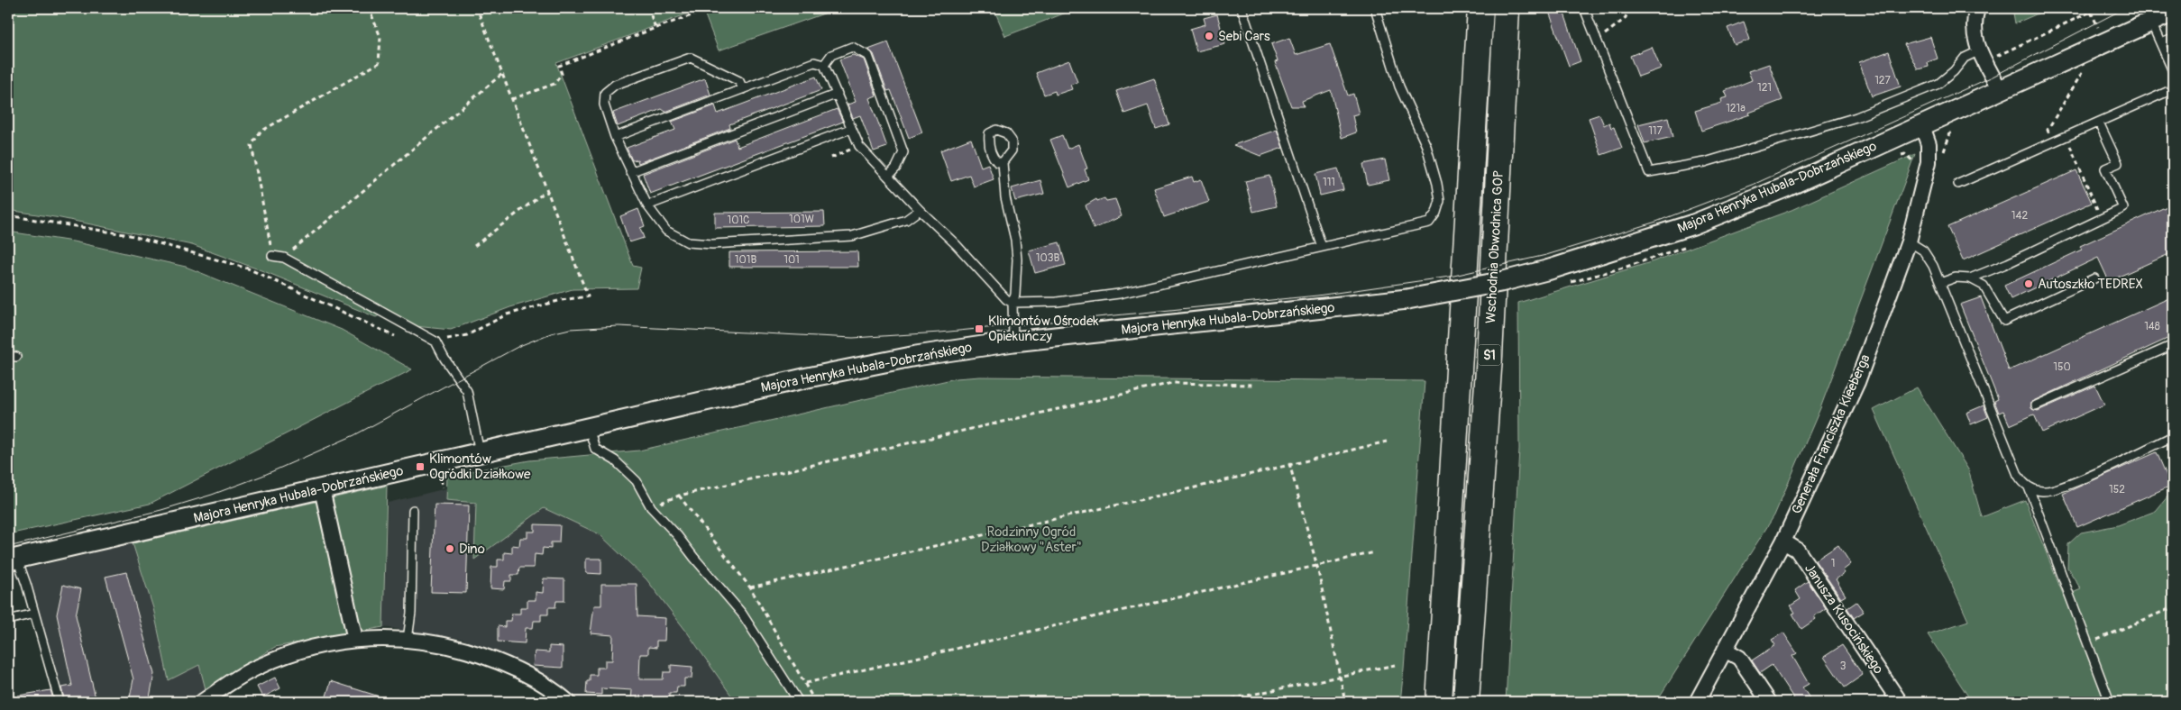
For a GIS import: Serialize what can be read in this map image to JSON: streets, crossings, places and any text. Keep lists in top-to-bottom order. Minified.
{"streets":{"highway":["Wschodnia Obwodnica GOP","S1"],"street":["Majora Henryka Hubala-Dobrzańskiego","Generała Franciszka Kleeberga","Janusza Kusocińskiego"]},"crossings":[["Majora Henryka Hubala-Dobrzańskiego","Generała Franciszka Kleeberga"],["Generała Franciszka Kleeberga","Janusza Kusocińskiego"]],"parks":["Rodzinny Ogród Działkowy \"Aster\""],"places":{"other":["Sebi Cars","Autoszkło TEDREX","Dino"],"transit":["Klimontów Ośrodek Opiekuńczy","Klimontów Ogródki Działkowe"]},"house_numbers":["127","121","121a","117","111","142","101W","101C","103B","101B","101","148","150","152","1","3"]}
